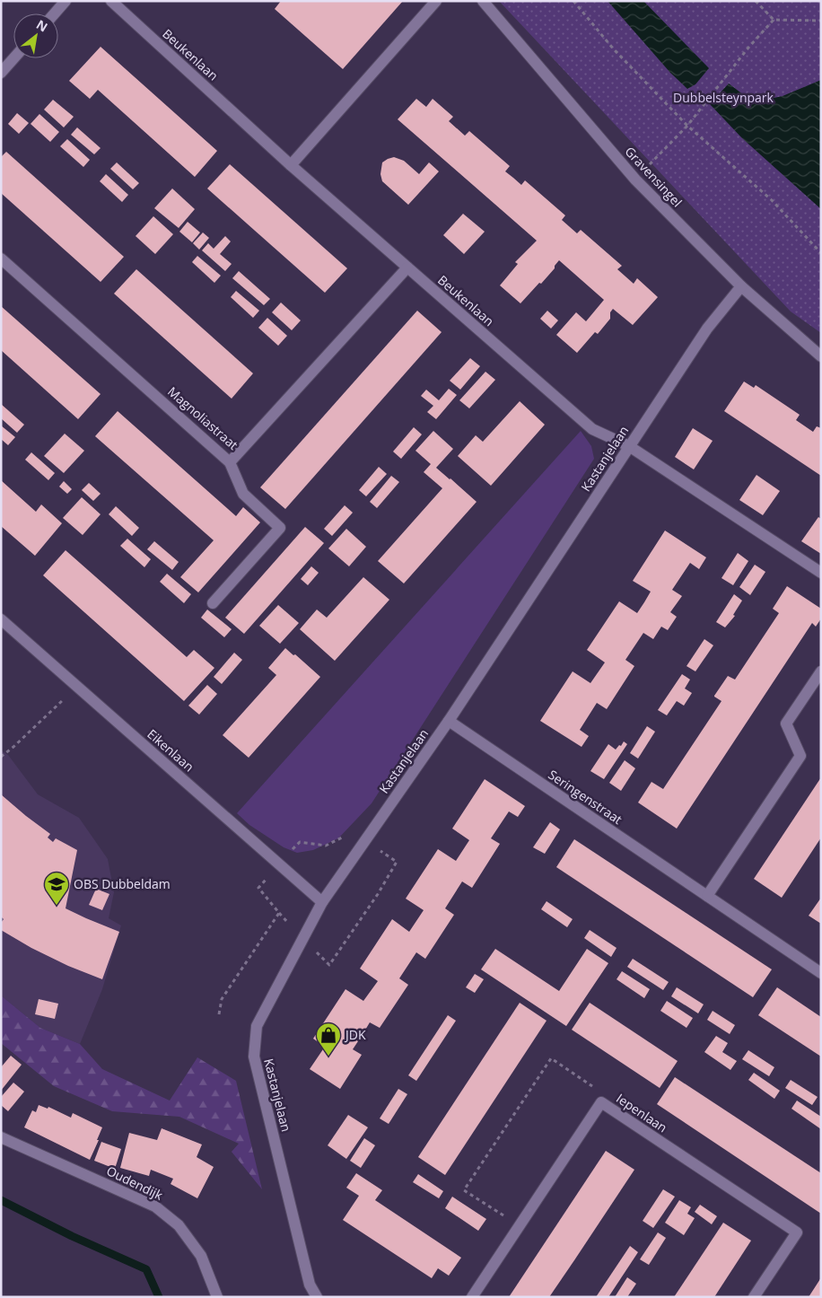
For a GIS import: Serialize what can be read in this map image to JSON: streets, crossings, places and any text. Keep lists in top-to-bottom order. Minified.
{"streets":{"street":["Beukenlaan","Gravensingel","Magnoliastraat","Kastanjelaan","Eikenlaan","Seringenstraat","Iepenlaan","Oudendijk"]},"crossings":[["Beukenlaan","Magnoliastraat"],["Beukenlaan","Kastanjelaan"],["Gravensingel","Kastanjelaan"],["Kastanjelaan","Eikenlaan"],["Kastanjelaan","Seringenstraat"]],"parks":["Dubbelsteynpark"],"places":{"school or university":["OBS Dubbeldam"],"shop":["JDK"]},"north":"top right"}
